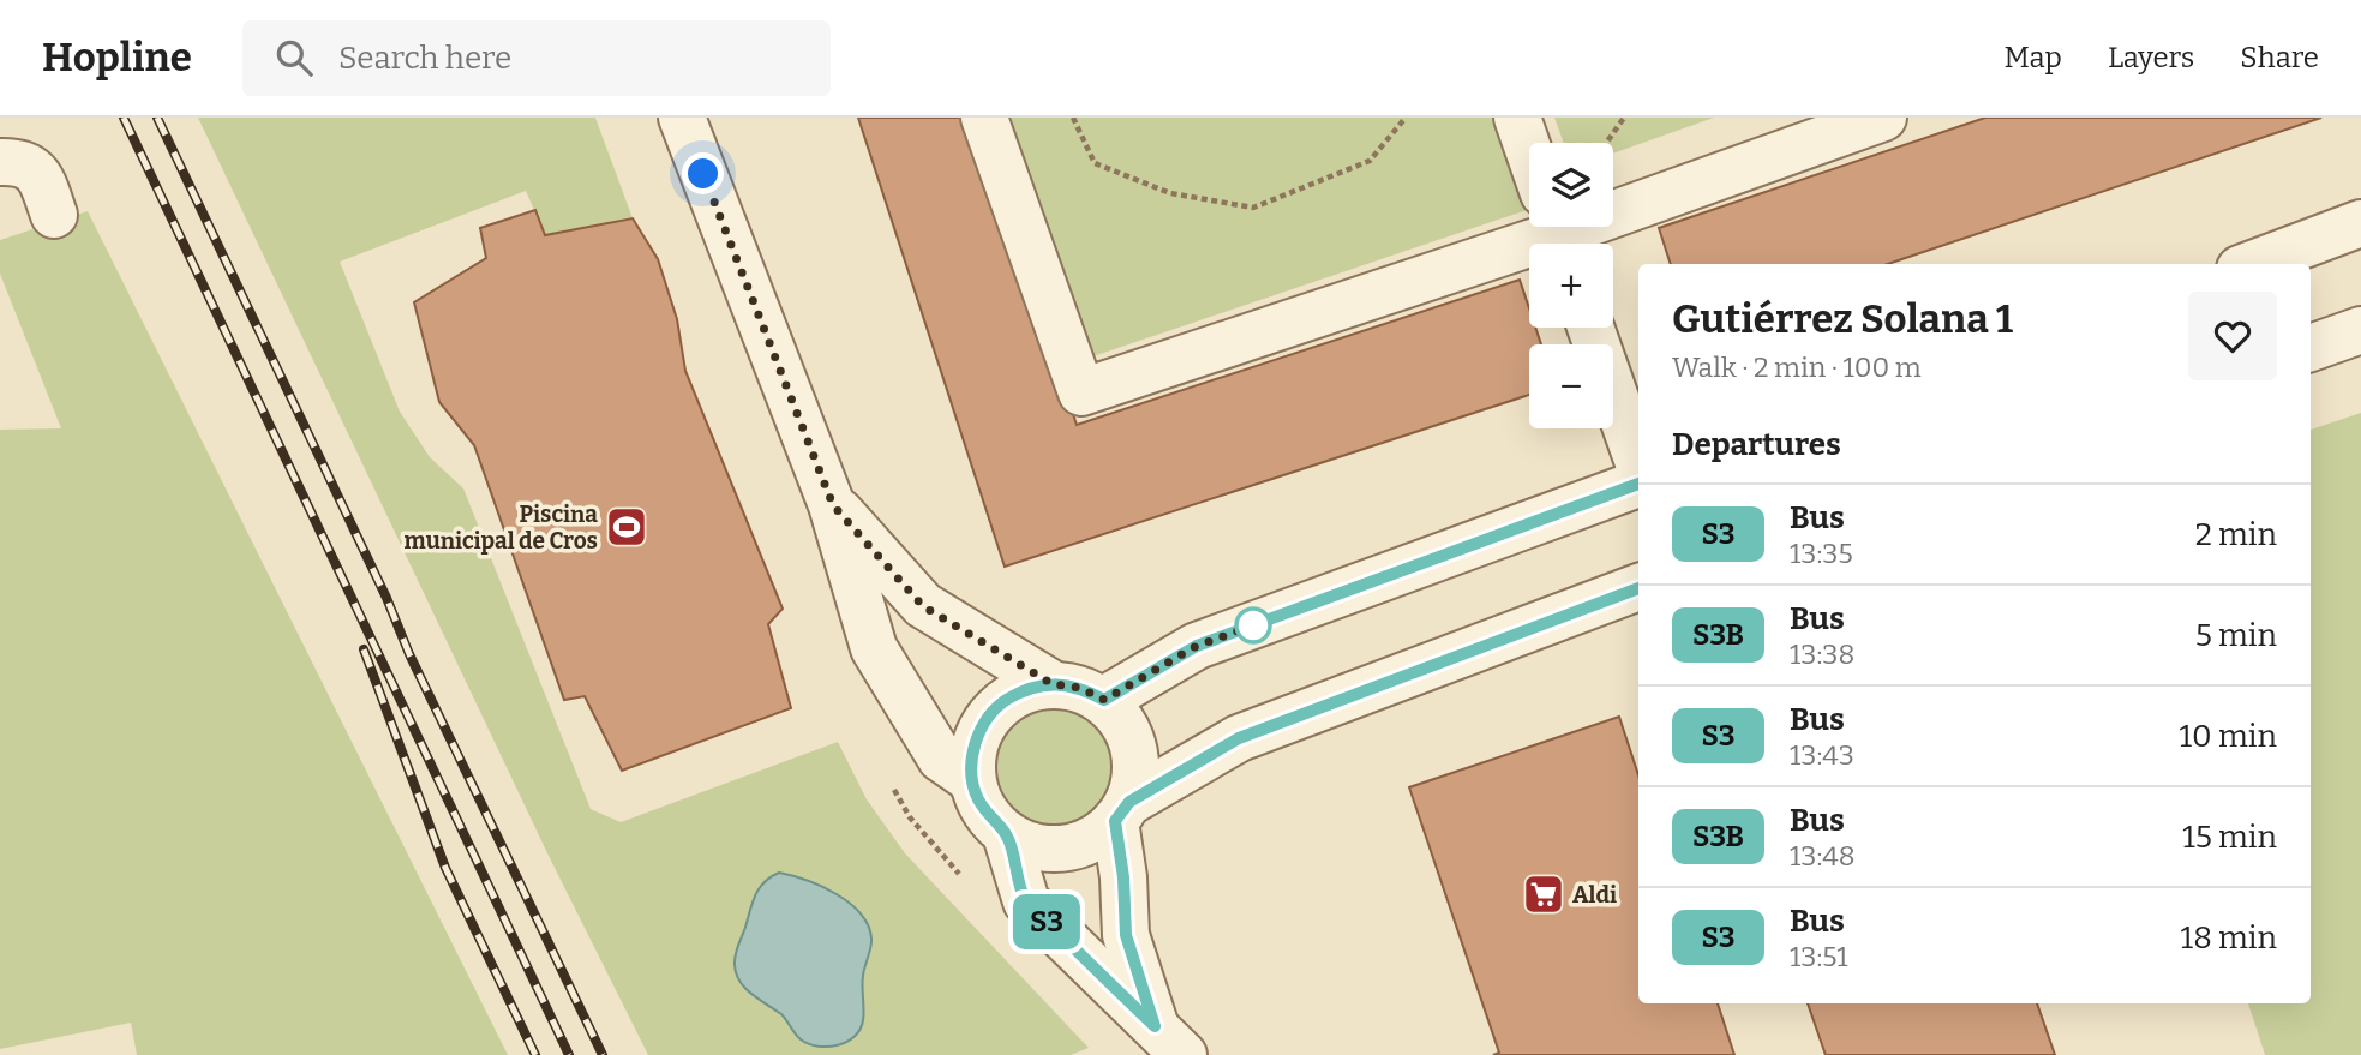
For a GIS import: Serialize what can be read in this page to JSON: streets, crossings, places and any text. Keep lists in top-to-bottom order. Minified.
{"places":{"sports":["Piscina municipal de Cros"],"supermarket":["Aldi"]},"lines":["bus line S3"],"page":{"header":"Hopline","search":"Search here","nav":["Map","Layers","Share"],"on_map":"S3","map_buttons":["+","−"],"heading":[["Gutiérrez Solana 1","Walk · 2 min · 100 m"],"Departures"],"list":[{"mark":"S3","name":"Bus","note":"13:35","value":"2 min"},{"mark":"S3B","name":"Bus","note":"13:38","value":"5 min"},{"mark":"S3","name":"Bus","note":"13:43","value":"10 min"},{"mark":"S3B","name":"Bus","note":"13:48","value":"15 min"},{"mark":"S3","name":"Bus","note":"13:51","value":"18 min"}]}}
